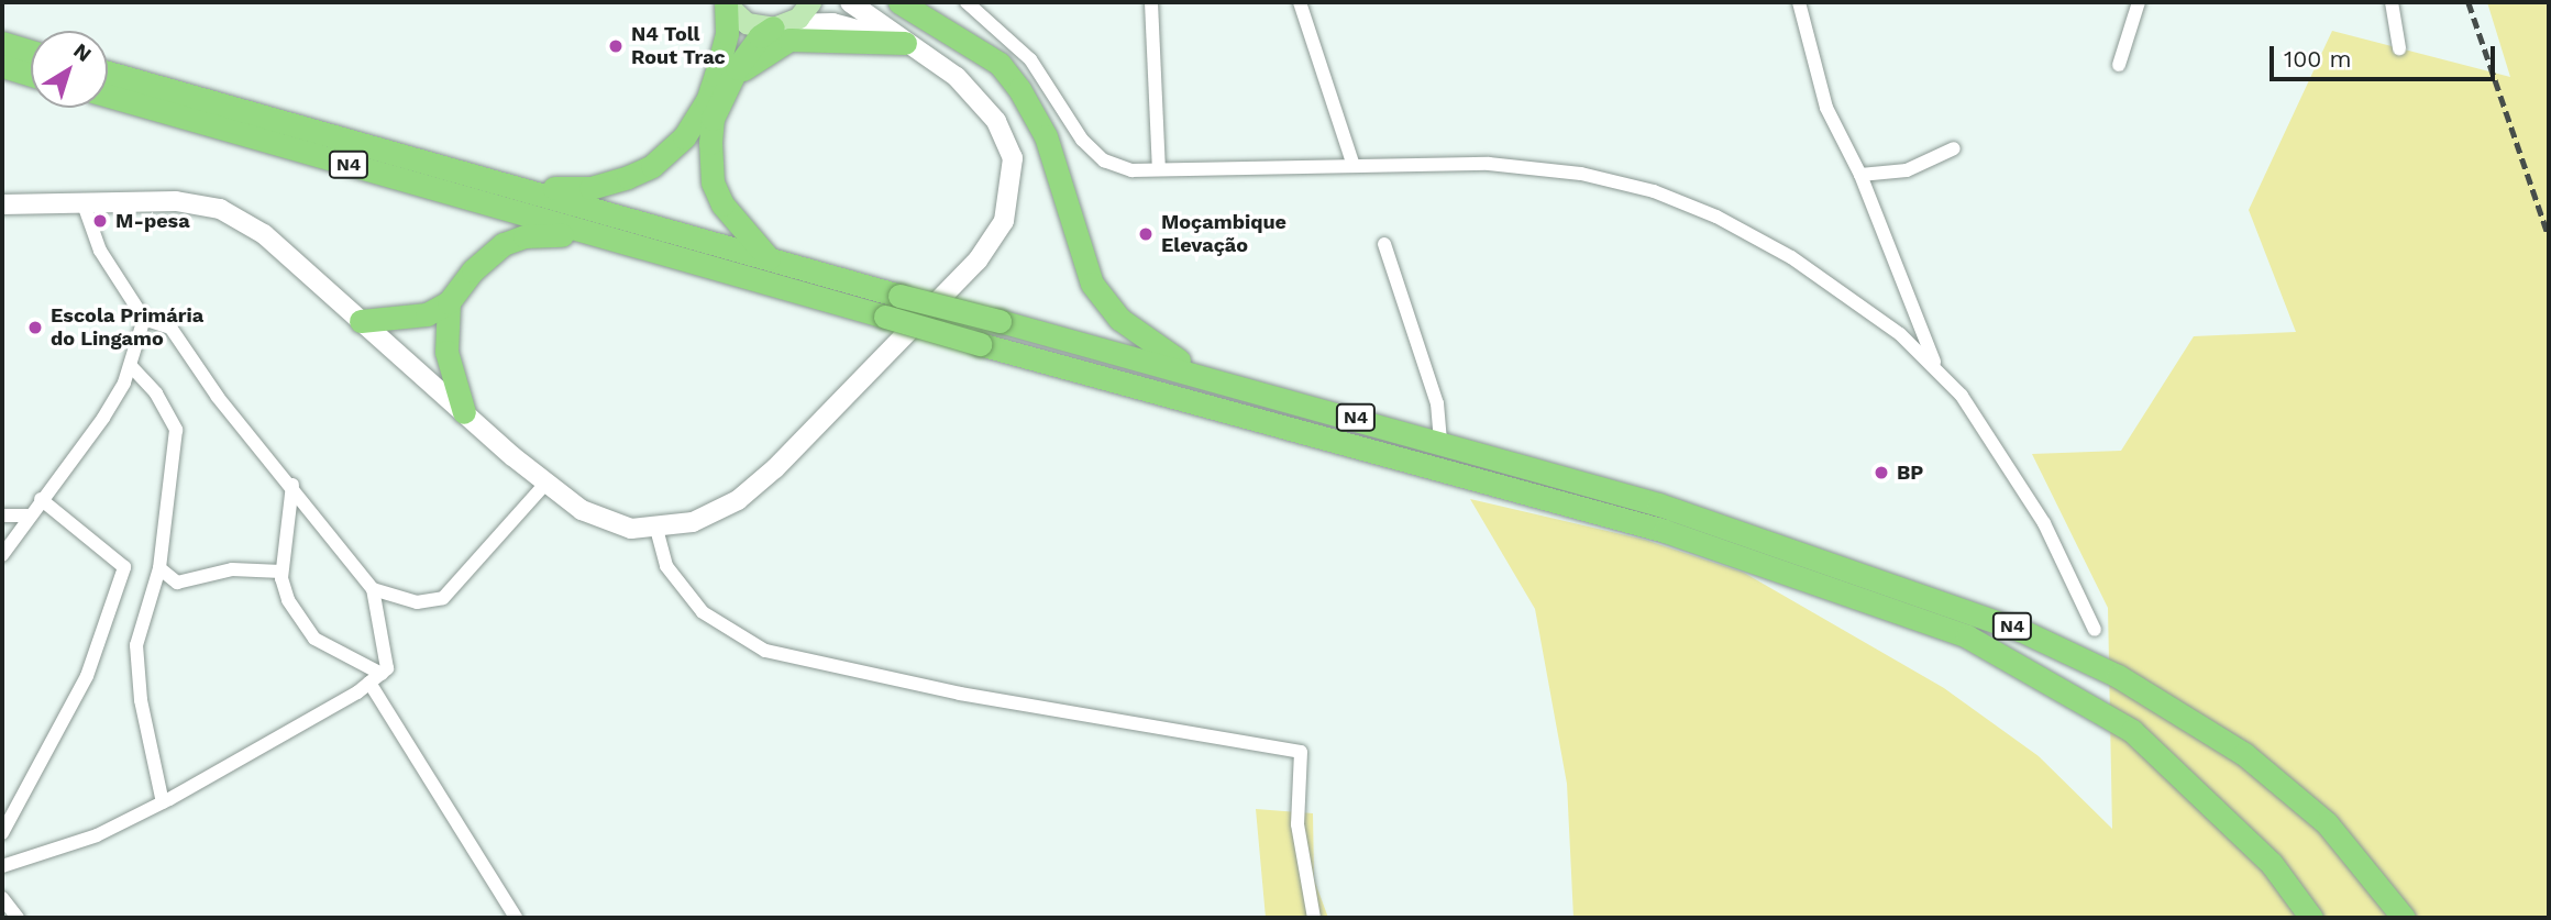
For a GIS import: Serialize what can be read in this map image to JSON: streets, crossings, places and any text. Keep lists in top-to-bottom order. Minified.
{"streets":{"highway":["N4"]},"places":["N4 Toll Rout Trac","M-pesa","Moçambique Elevação","Escola Primária do Lingamo","BP"],"scale_bar":"100 m","north":"top right"}
